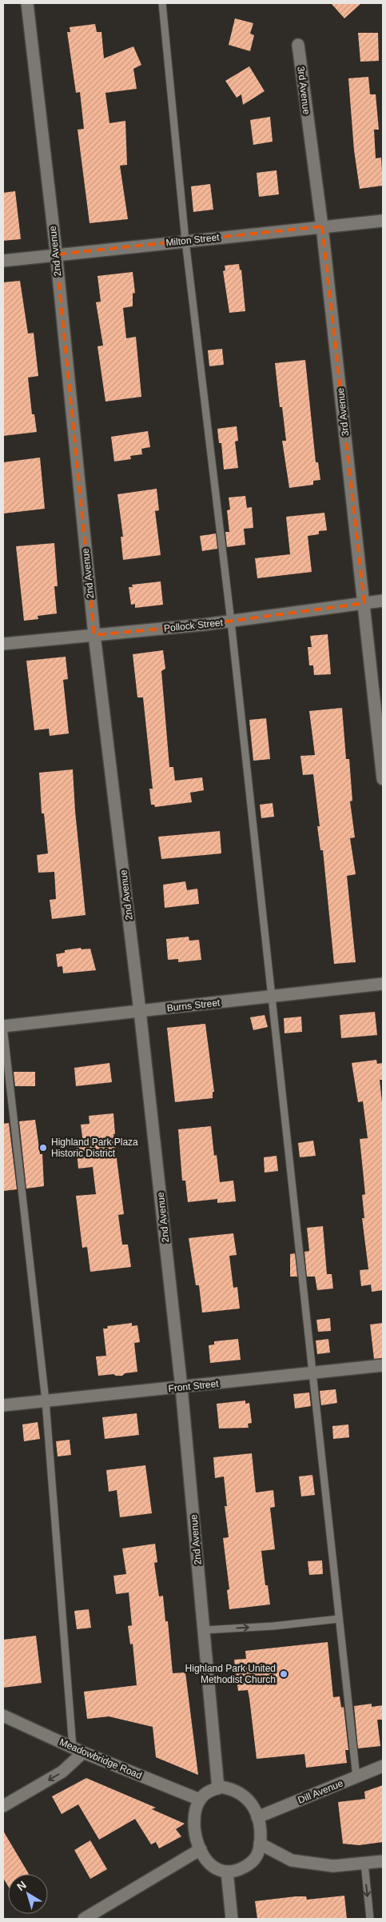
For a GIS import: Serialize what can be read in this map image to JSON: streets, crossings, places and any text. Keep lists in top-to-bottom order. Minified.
{"streets":{"street":["3rd Avenue","Milton Street","2nd Avenue","Pollock Street","Burns Street","Front Street","Meadowbridge Road","Dill Avenue"]},"crossings":[["3rd Avenue","Milton Street"],["3rd Avenue","Pollock Street"],["Milton Street","2nd Avenue"],["2nd Avenue","Pollock Street"],["2nd Avenue","Burns Street"],["2nd Avenue","Front Street"],["2nd Avenue","Meadowbridge Road"],["2nd Avenue","Dill Avenue"],["Meadowbridge Road","Dill Avenue"]],"places":["Highland Park Plaza Historic District","Highland Park United Methodist Church"],"north":"top left"}
